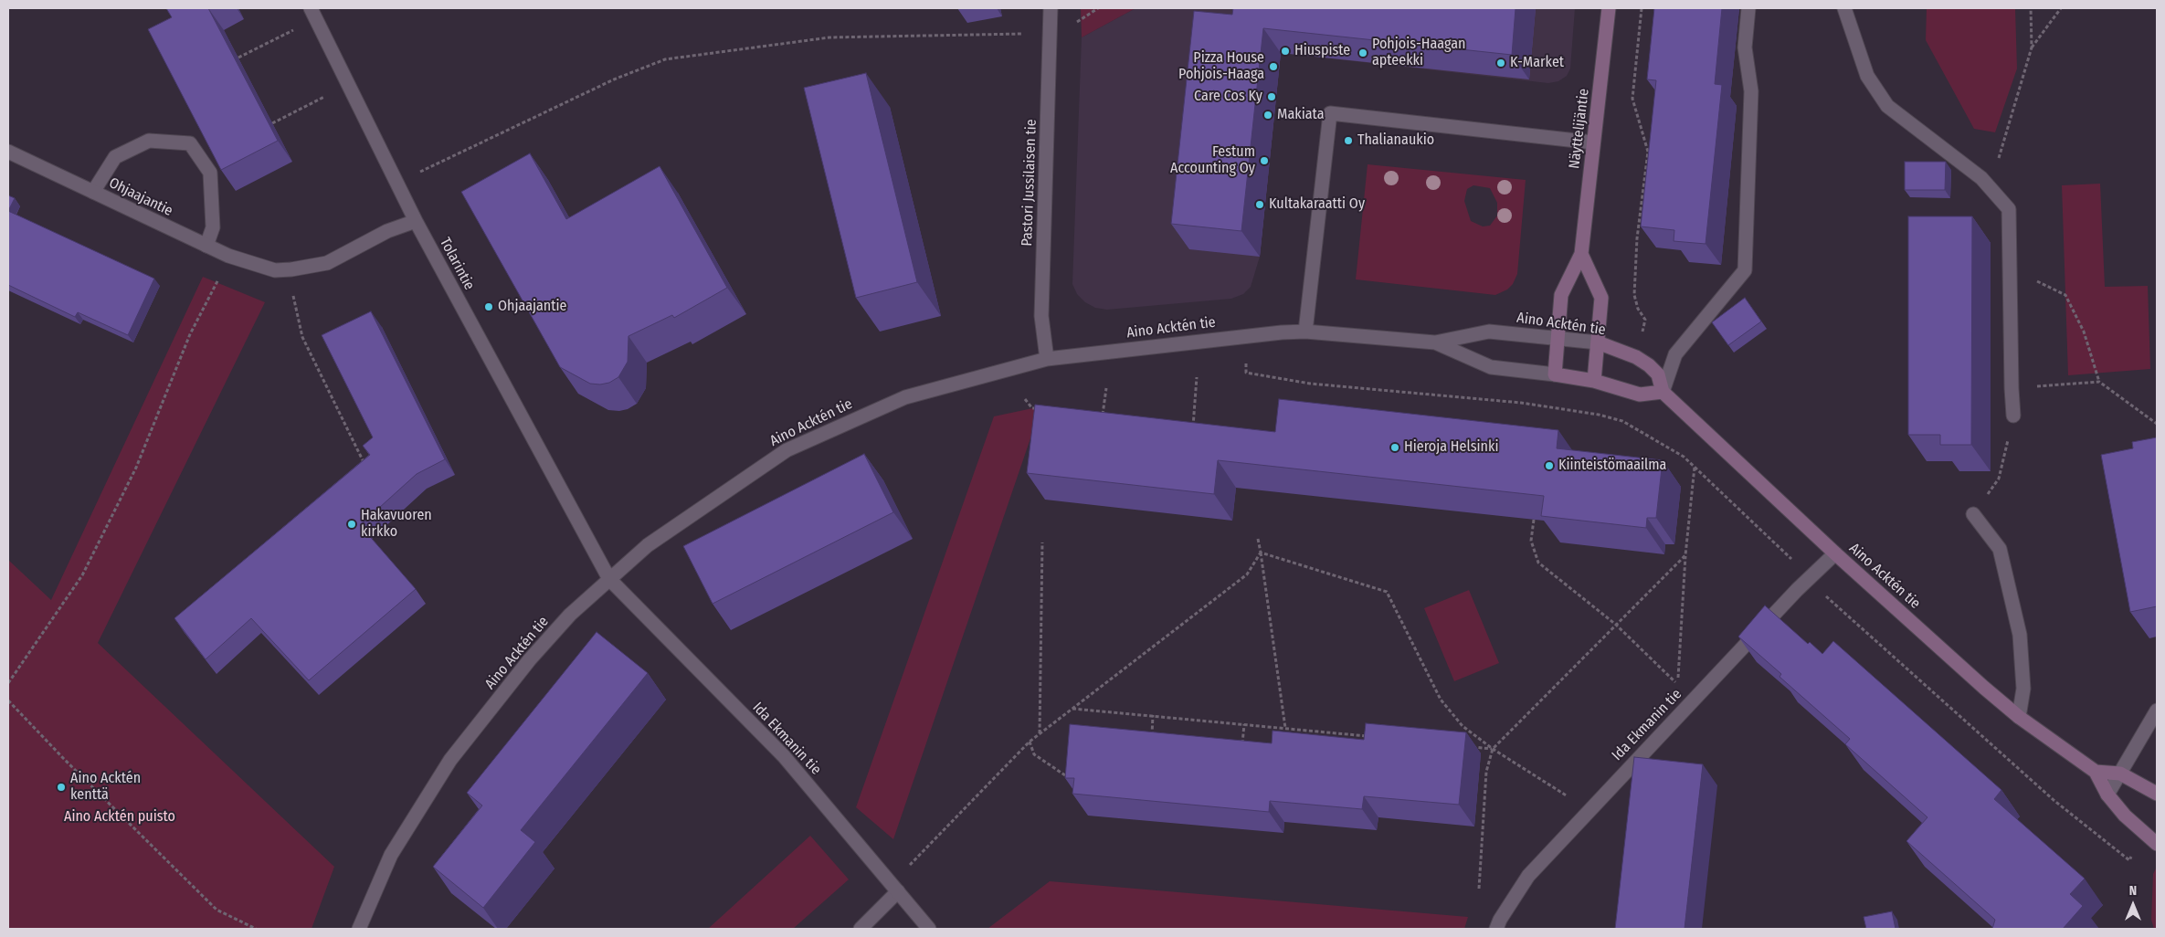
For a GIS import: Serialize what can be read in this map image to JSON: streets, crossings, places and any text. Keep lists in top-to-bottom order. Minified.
{"streets":{"main road":["Näyttelijäntie","Aino Acktén tie"],"street":["Pastori Jussilaisen tie","Ohjaajantie","Tolarintie","Ida Ekmanin tie"]},"crossings":[["Näyttelijäntie","Aino Acktén tie"],["Pastori Jussilaisen tie","Aino Acktén tie"],["Ohjaajantie","Tolarintie"],["Tolarintie","Aino Acktén tie"],["Tolarintie","Ida Ekmanin tie"],["Aino Acktén tie","Ida Ekmanin tie"]],"parks":["Aino Acktén puisto"],"places":["Hiuspiste","Pohjois-Haagan apteekki","K-Market","Pizza House Pohjois-Haaga","Care Cos Ky","Makiata","Thalianaukio","Festum Accounting Oy","Kultakaraatti Oy","Ohjaajantie","Hieroja Helsinki","Kiinteistömaailma","Hakavuoren kirkko","Aino Acktén kenttä"],"north":"top"}
